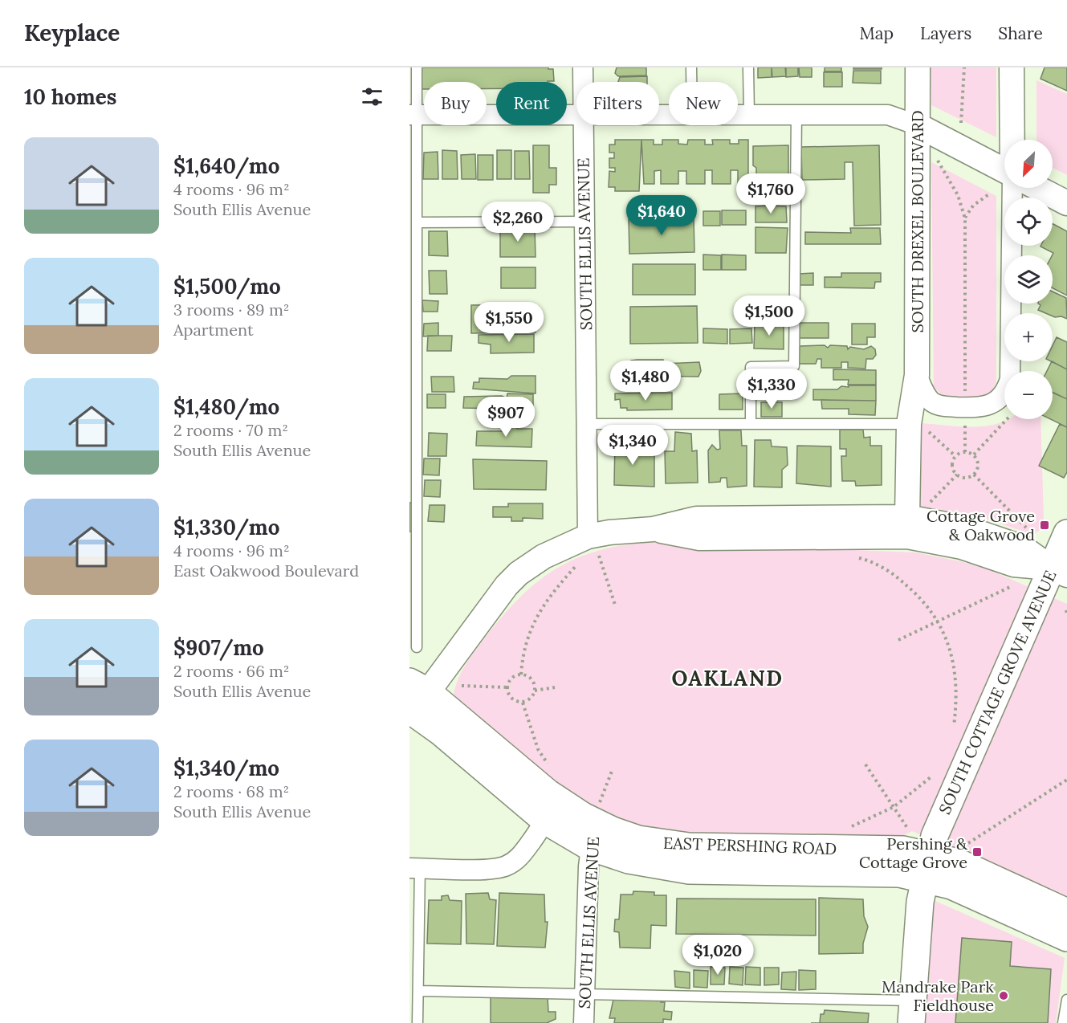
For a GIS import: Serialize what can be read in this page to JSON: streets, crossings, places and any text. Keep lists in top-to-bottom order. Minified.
{"streets":{"main road":["SOUTH COTTAGE GROVE AVENUE","EAST PERSHING ROAD"],"street":["SOUTH DREXEL BOULEVARD","SOUTH ELLIS AVENUE"]},"crossings":[["SOUTH ELLIS AVENUE","EAST PERSHING ROAD"],["SOUTH COTTAGE GROVE AVENUE","EAST PERSHING ROAD"]],"districts":["OAKLAND"],"places":{"transit":["Cottage Grove & Oakwood","Pershing & Cottage Grove"],"other":["Mandrake Park Fieldhouse"]},"north":"bottom left","page":{"header":"Keyplace","nav":["Map","Layers","Share"],"heading":"10 homes","chip":["Buy","Rent","Filters","New"],"list":[{"name":"$1,640/mo","note":"4 rooms · 96 m² · South Ellis Avenue"},{"name":"$1,500/mo","note":"3 rooms · 89 m² · Apartment"},{"name":"$1,480/mo","note":"2 rooms · 70 m² · South Ellis Avenue"},{"name":"$1,330/mo","note":"4 rooms · 96 m² · East Oakwood Boulevard"},{"name":"$907/mo","note":"2 rooms · 66 m² · South Ellis Avenue"},{"name":"$1,340/mo","note":"2 rooms · 68 m² · South Ellis Avenue"}],"map_buttons":["+","−"],"price":["$1,760","$1,640","$2,260","$1,500","$1,550","$1,480","$1,330","$907","$1,340","$1,020"]}}
